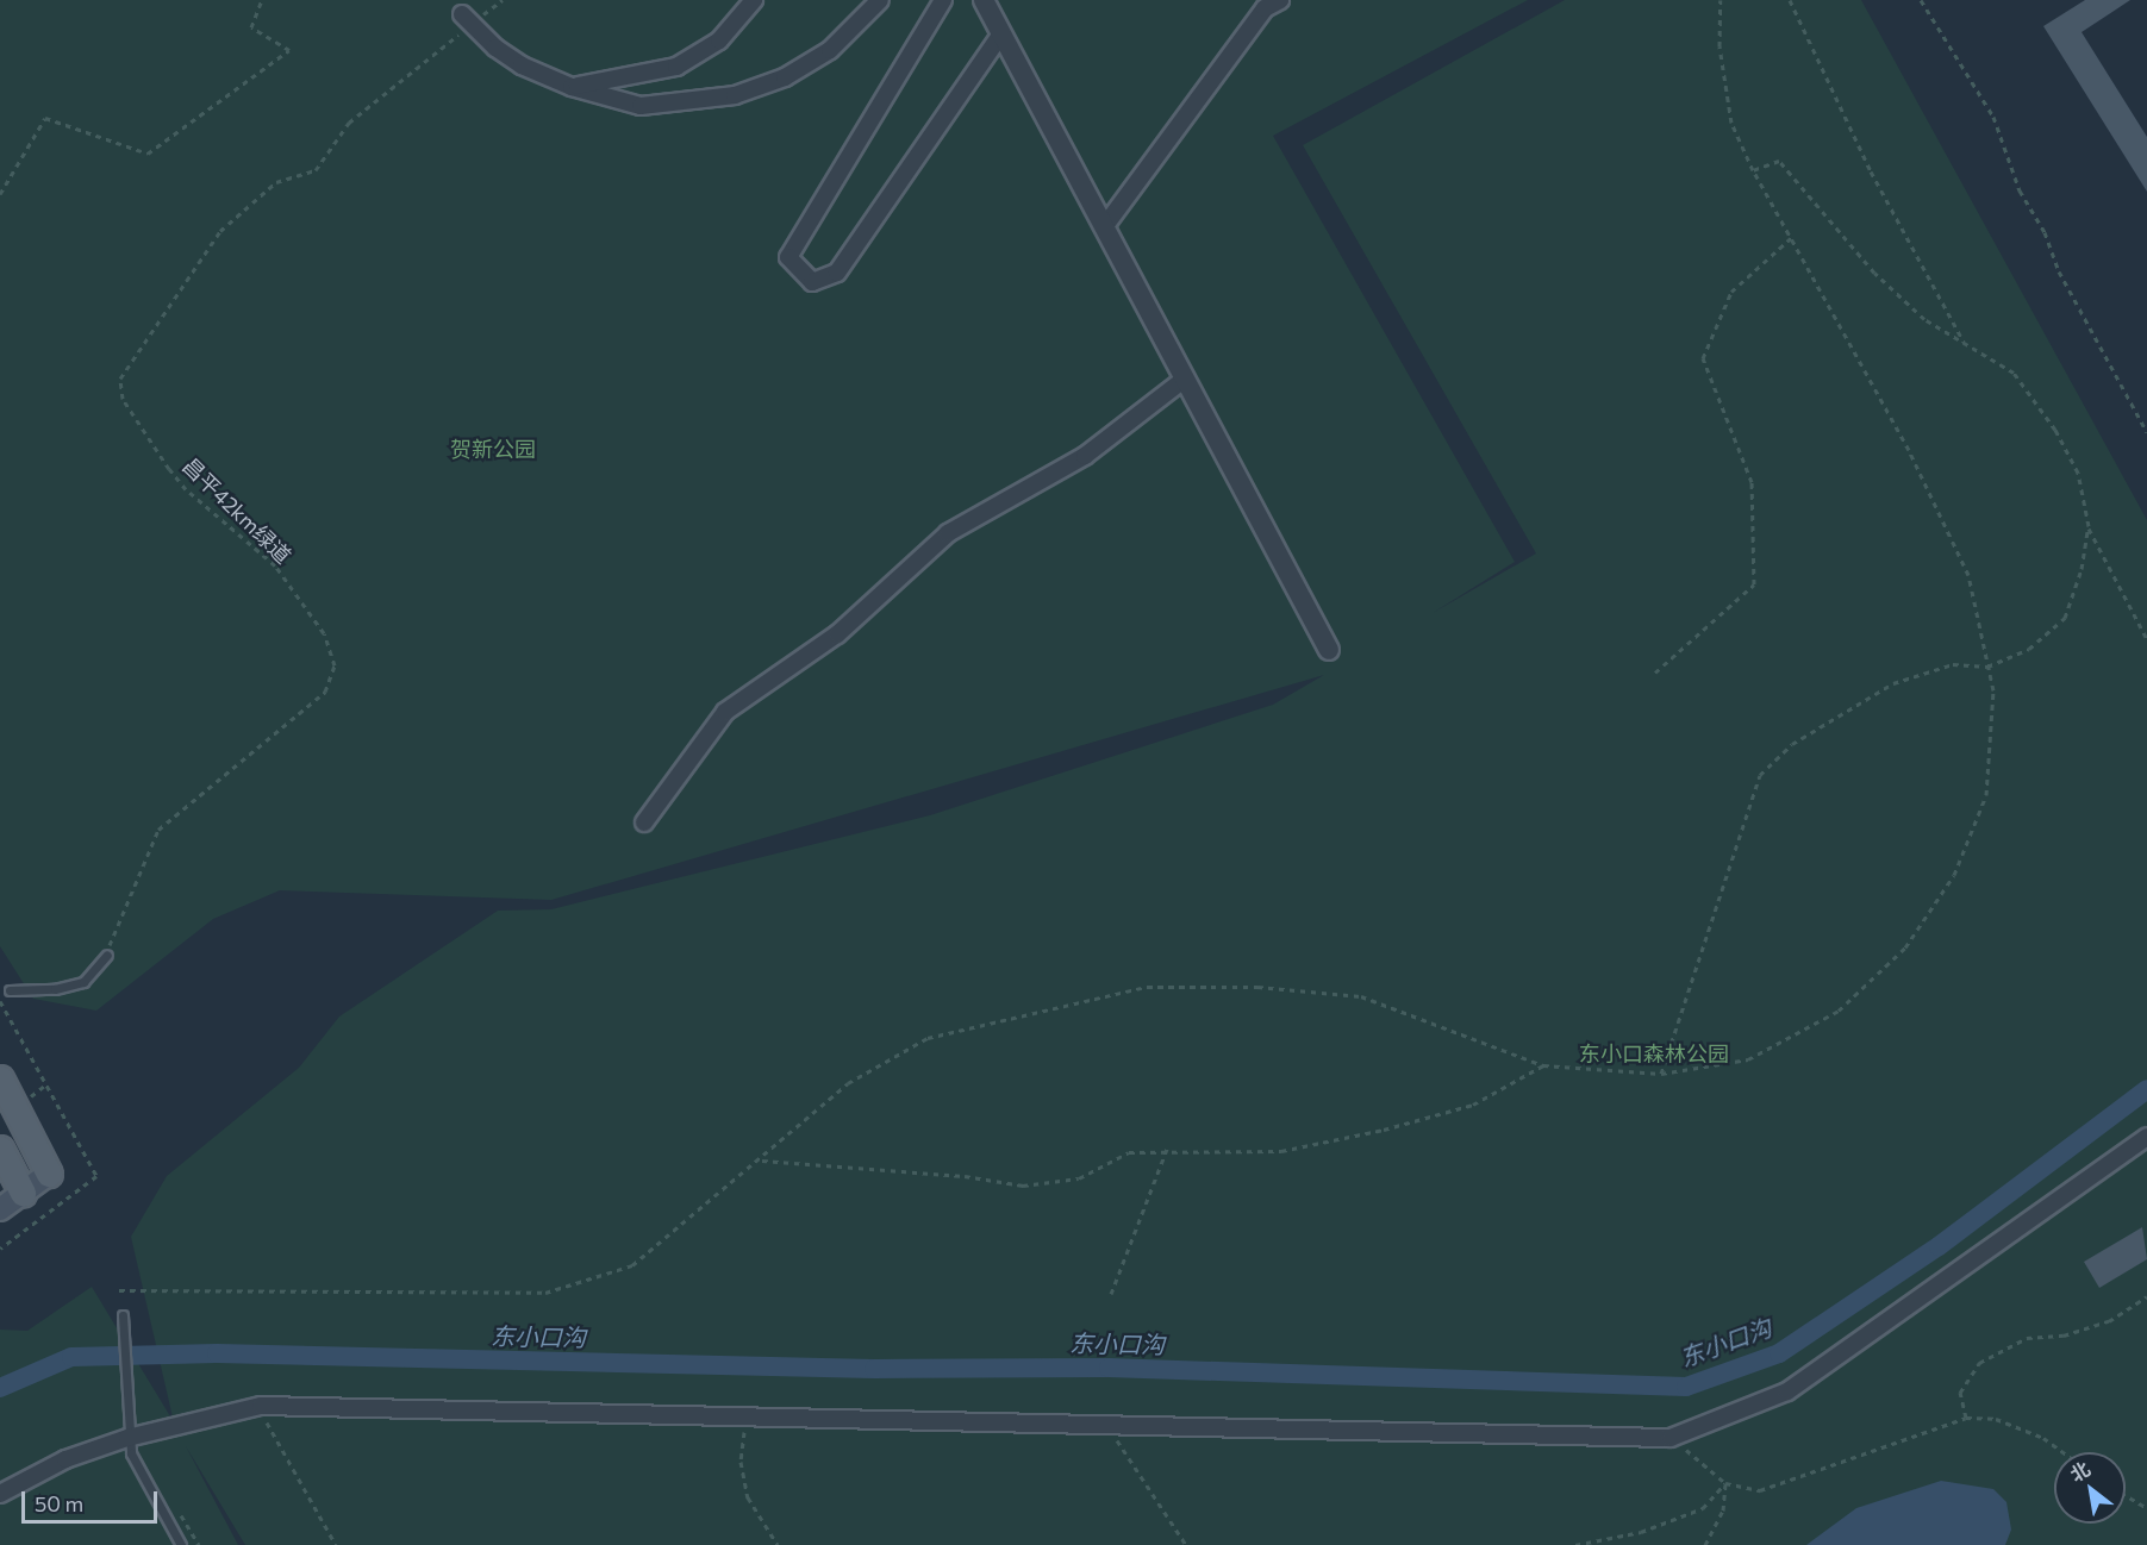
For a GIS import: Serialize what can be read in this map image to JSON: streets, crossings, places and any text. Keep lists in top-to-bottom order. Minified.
{"streets":{"path":["昌平42km绿道"]},"water":["东小口沟"],"parks":["贺新公园","东小口森林公园"],"scale_bar":"50 m","north":"top left"}
